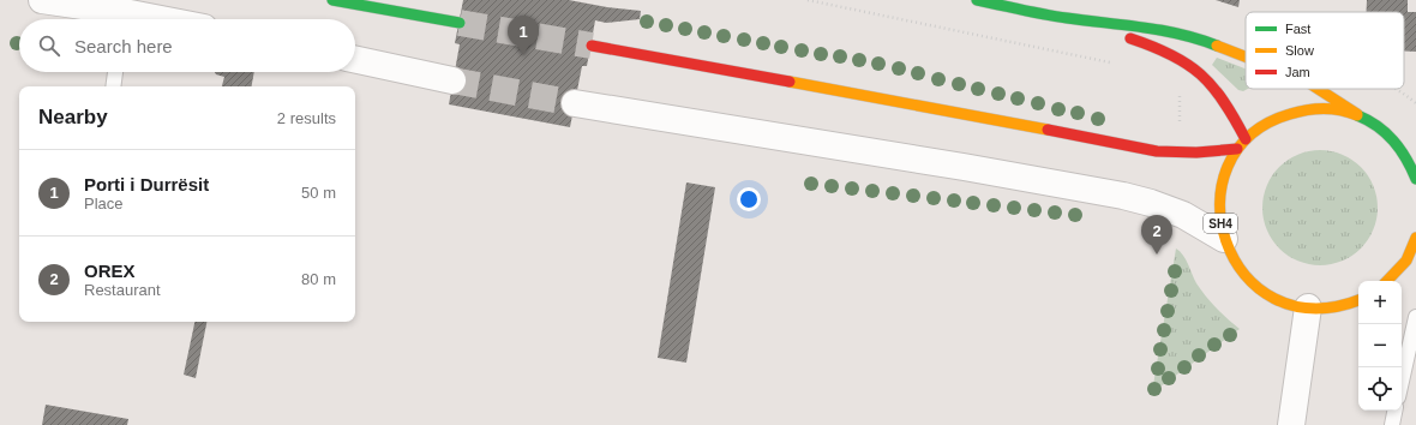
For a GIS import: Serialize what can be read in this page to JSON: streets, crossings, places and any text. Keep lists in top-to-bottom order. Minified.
{"streets":{"main road":["SH4"]},"legend":["Fast","Slow","Jam"],"page":{"pins":["1","2"],"search":"Search here","heading":["Nearby","2 results"],"list":[{"mark":"1","name":"Porti i Durrësit","note":"Place","value":"50 m"},{"mark":"2","name":"OREX","note":"Restaurant","value":"80 m"}],"map_buttons":["+","−"]}}
